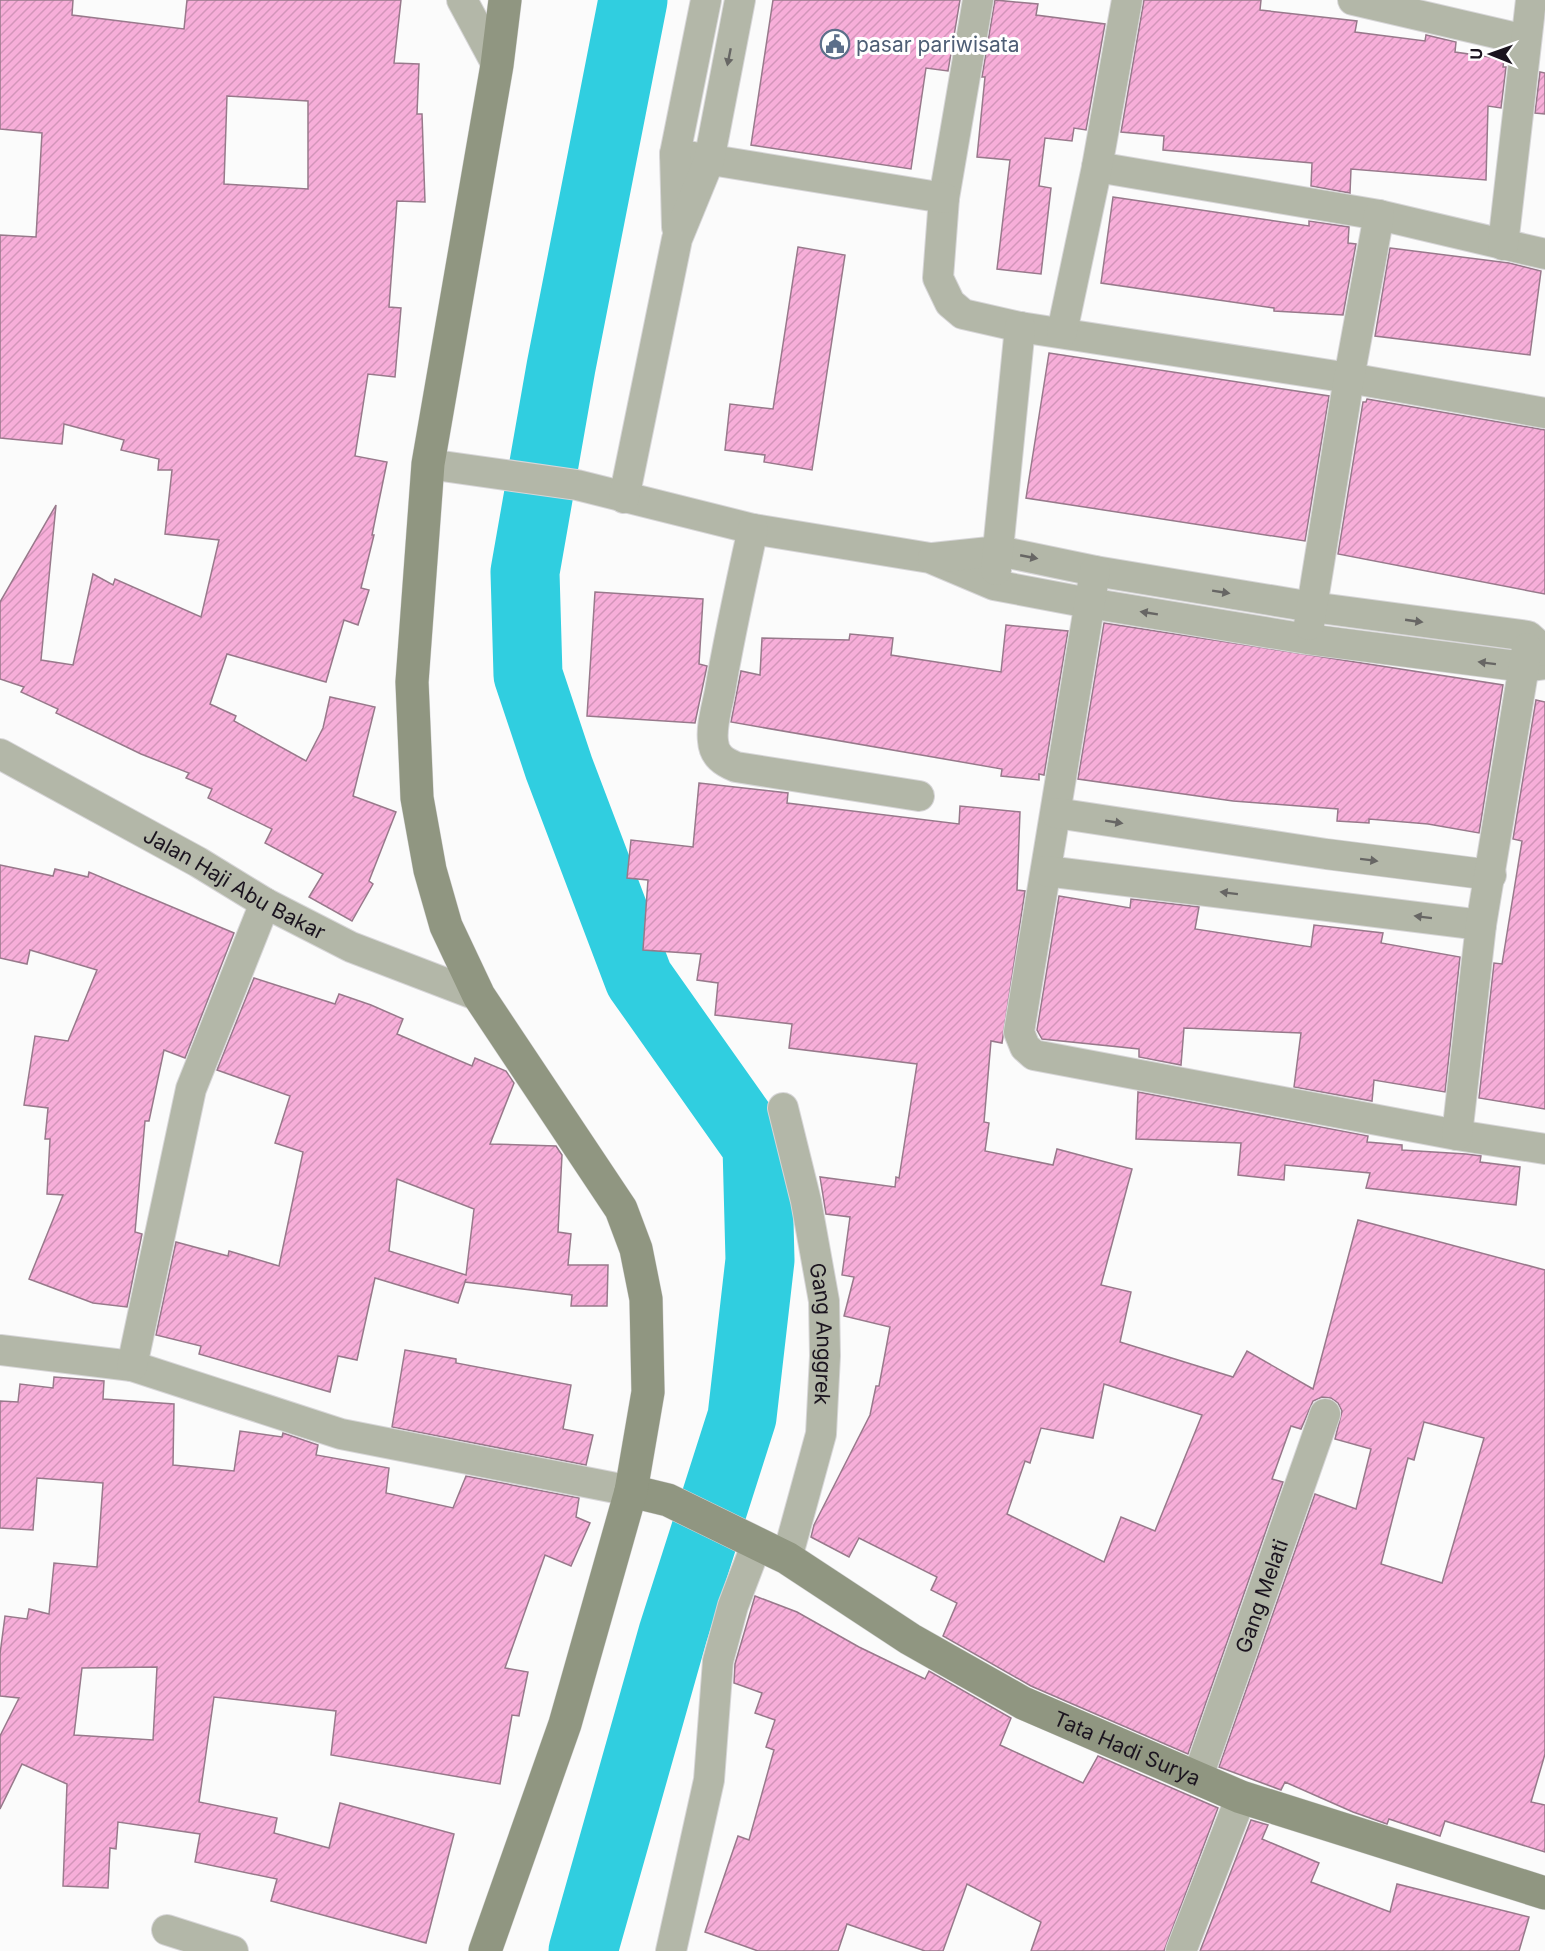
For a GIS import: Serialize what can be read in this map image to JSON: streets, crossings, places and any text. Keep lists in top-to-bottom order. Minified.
{"streets":{"street":["Jalan Haji Abu Bakar","Gang Anggrek","Gang Melati","Tata Hadi Surya"]},"crossings":[["Gang Anggrek","Tata Hadi Surya"],["Gang Melati","Tata Hadi Surya"]],"places":{"public building":["pasar pariwisata"]},"north":"left"}
